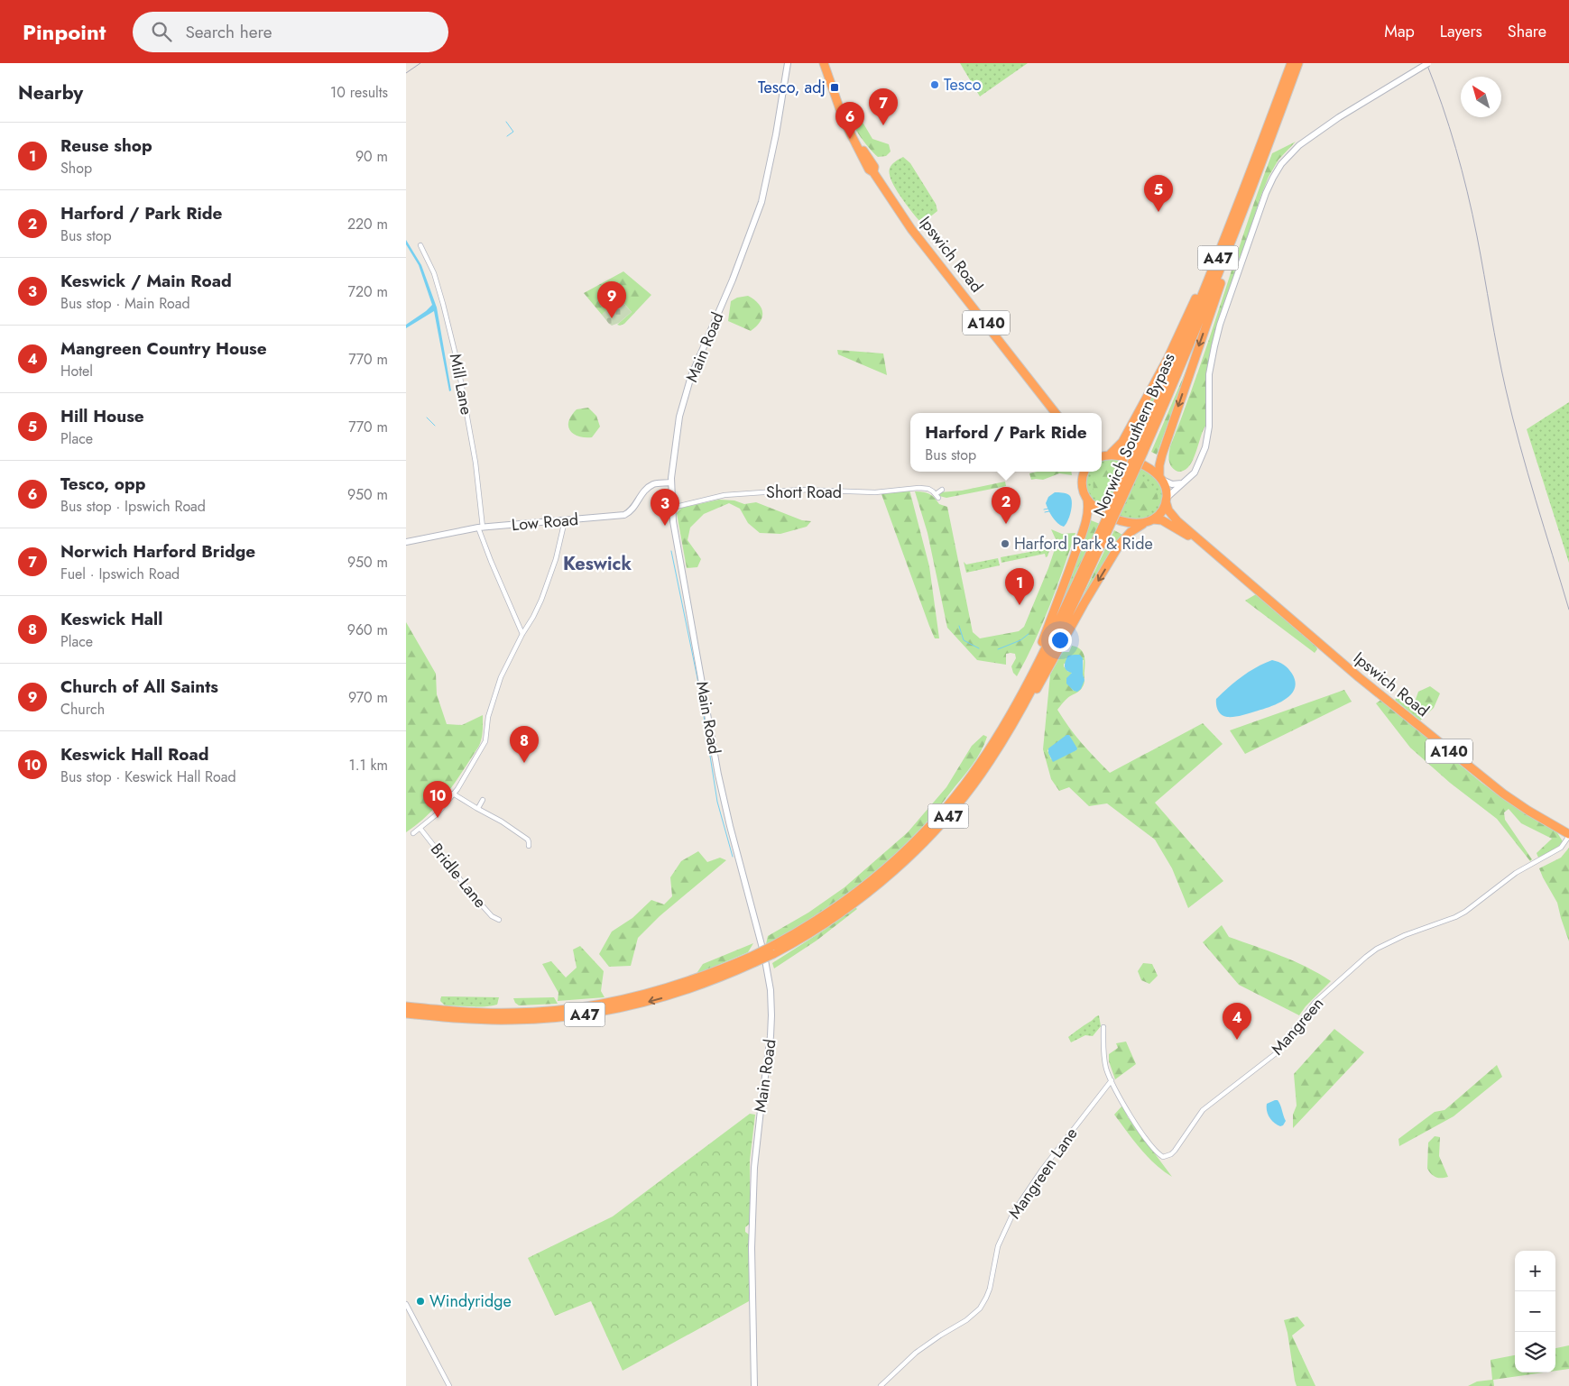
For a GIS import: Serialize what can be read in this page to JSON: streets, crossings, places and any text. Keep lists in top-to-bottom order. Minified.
{"streets":{"highway":["Ipswich Road","A47","A140","Norwich Southern Bypass"],"main road":["Main Road","Low Road"],"street":["Mill Lane","Short Road","Bridle Lane","Mangreen","Mangreen Lane"]},"crossings":[["Ipswich Road","A47"],["Ipswich Road","Mangreen"],["A47","Norwich Southern Bypass"],["Main Road","Short Road"],["Main Road","Low Road"],["Mill Lane","Low Road"],["Mangreen","Mangreen Lane"]],"districts":["Keswick"],"places":{"other":["Tesco","Harford Park & Ride","Windyridge"],"transit":["Tesco, adj"]},"north":"top left","page":{"header":"Pinpoint","search":"Search here","nav":["Map","Layers","Share"],"heading":["Nearby","10 results"],"pins":["7","6","5","9","2","3","1","8","10","4"],"list":[{"mark":"1","name":"Reuse shop","note":"Shop","value":"90 m"},{"mark":"2","name":"Harford / Park Ride","note":"Bus stop","value":"220 m"},{"mark":"3","name":"Keswick / Main Road","note":"Bus stop · Main Road","value":"720 m"},{"mark":"4","name":"Mangreen Country House","note":"Hotel","value":"770 m"},{"mark":"5","name":"Hill House","note":"Place","value":"770 m"},{"mark":"6","name":"Tesco, opp","note":"Bus stop · Ipswich Road","value":"950 m"},{"mark":"7","name":"Norwich Harford Bridge","note":"Fuel · Ipswich Road","value":"950 m"},{"mark":"8","name":"Keswick Hall","note":"Place","value":"960 m"},{"mark":"9","name":"Church of All Saints","note":"Church","value":"970 m"},{"mark":"10","name":"Keswick Hall Road","note":"Bus stop · Keswick Hall Road","value":"1.1 km"}],"popup":["Harford / Park Ride","Bus stop"],"map_buttons":["+","−"]}}
